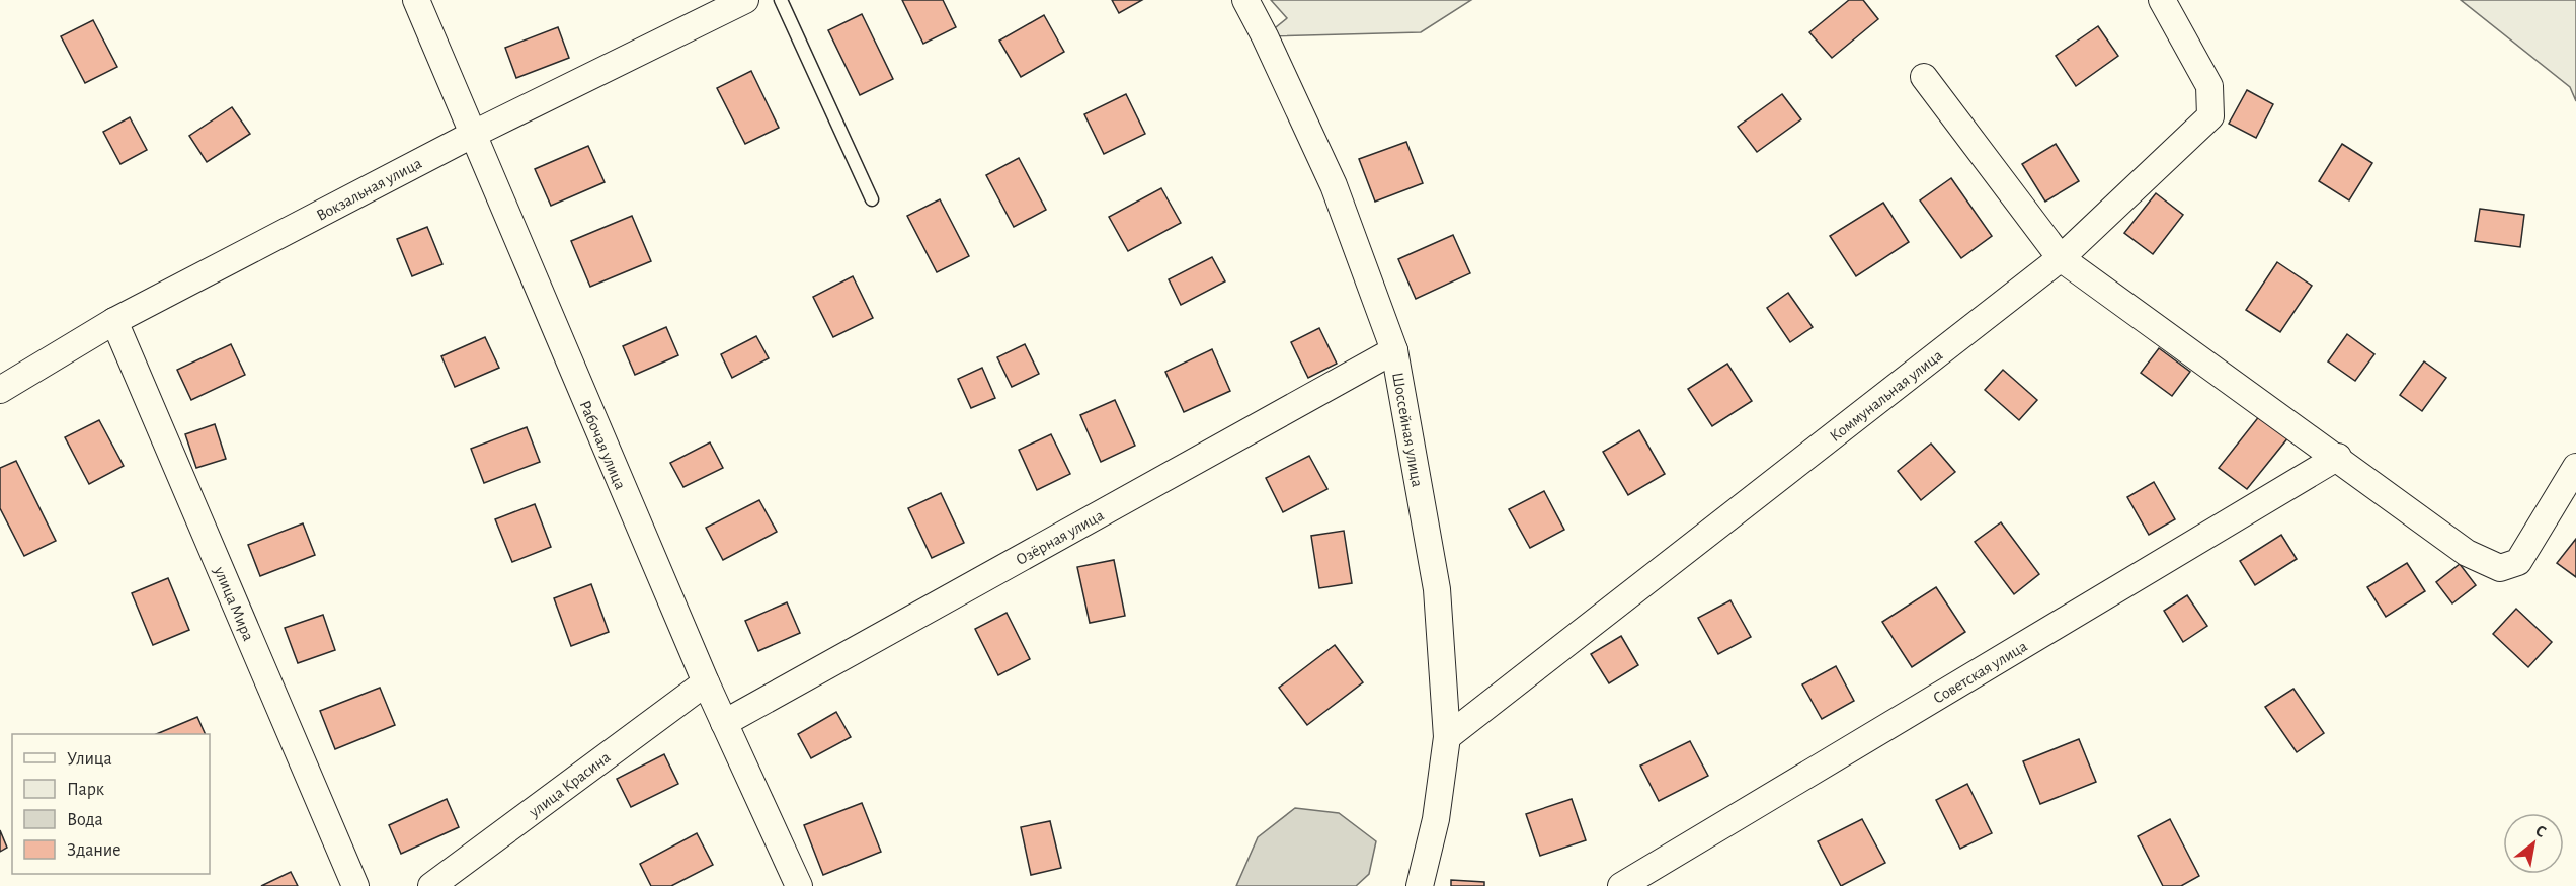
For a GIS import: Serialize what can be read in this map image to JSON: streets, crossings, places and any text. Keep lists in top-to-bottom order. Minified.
{"streets":{"street":["Вокзальная улица","Коммунальная улица","Шоссейная улица","Рабочая улица","Озёрная улица","улица Мира","Советская улица","улица Красина"]},"crossings":[["Вокзальная улица","Рабочая улица"],["Вокзальная улица","улица Мира"],["Коммунальная улица","Шоссейная улица"],["Шоссейная улица","Озёрная улица"],["Рабочая улица","Озёрная улица"],["Рабочая улица","улица Красина"]],"legend":["Улица","Парк","Вода","Здание"],"north":"top right"}
